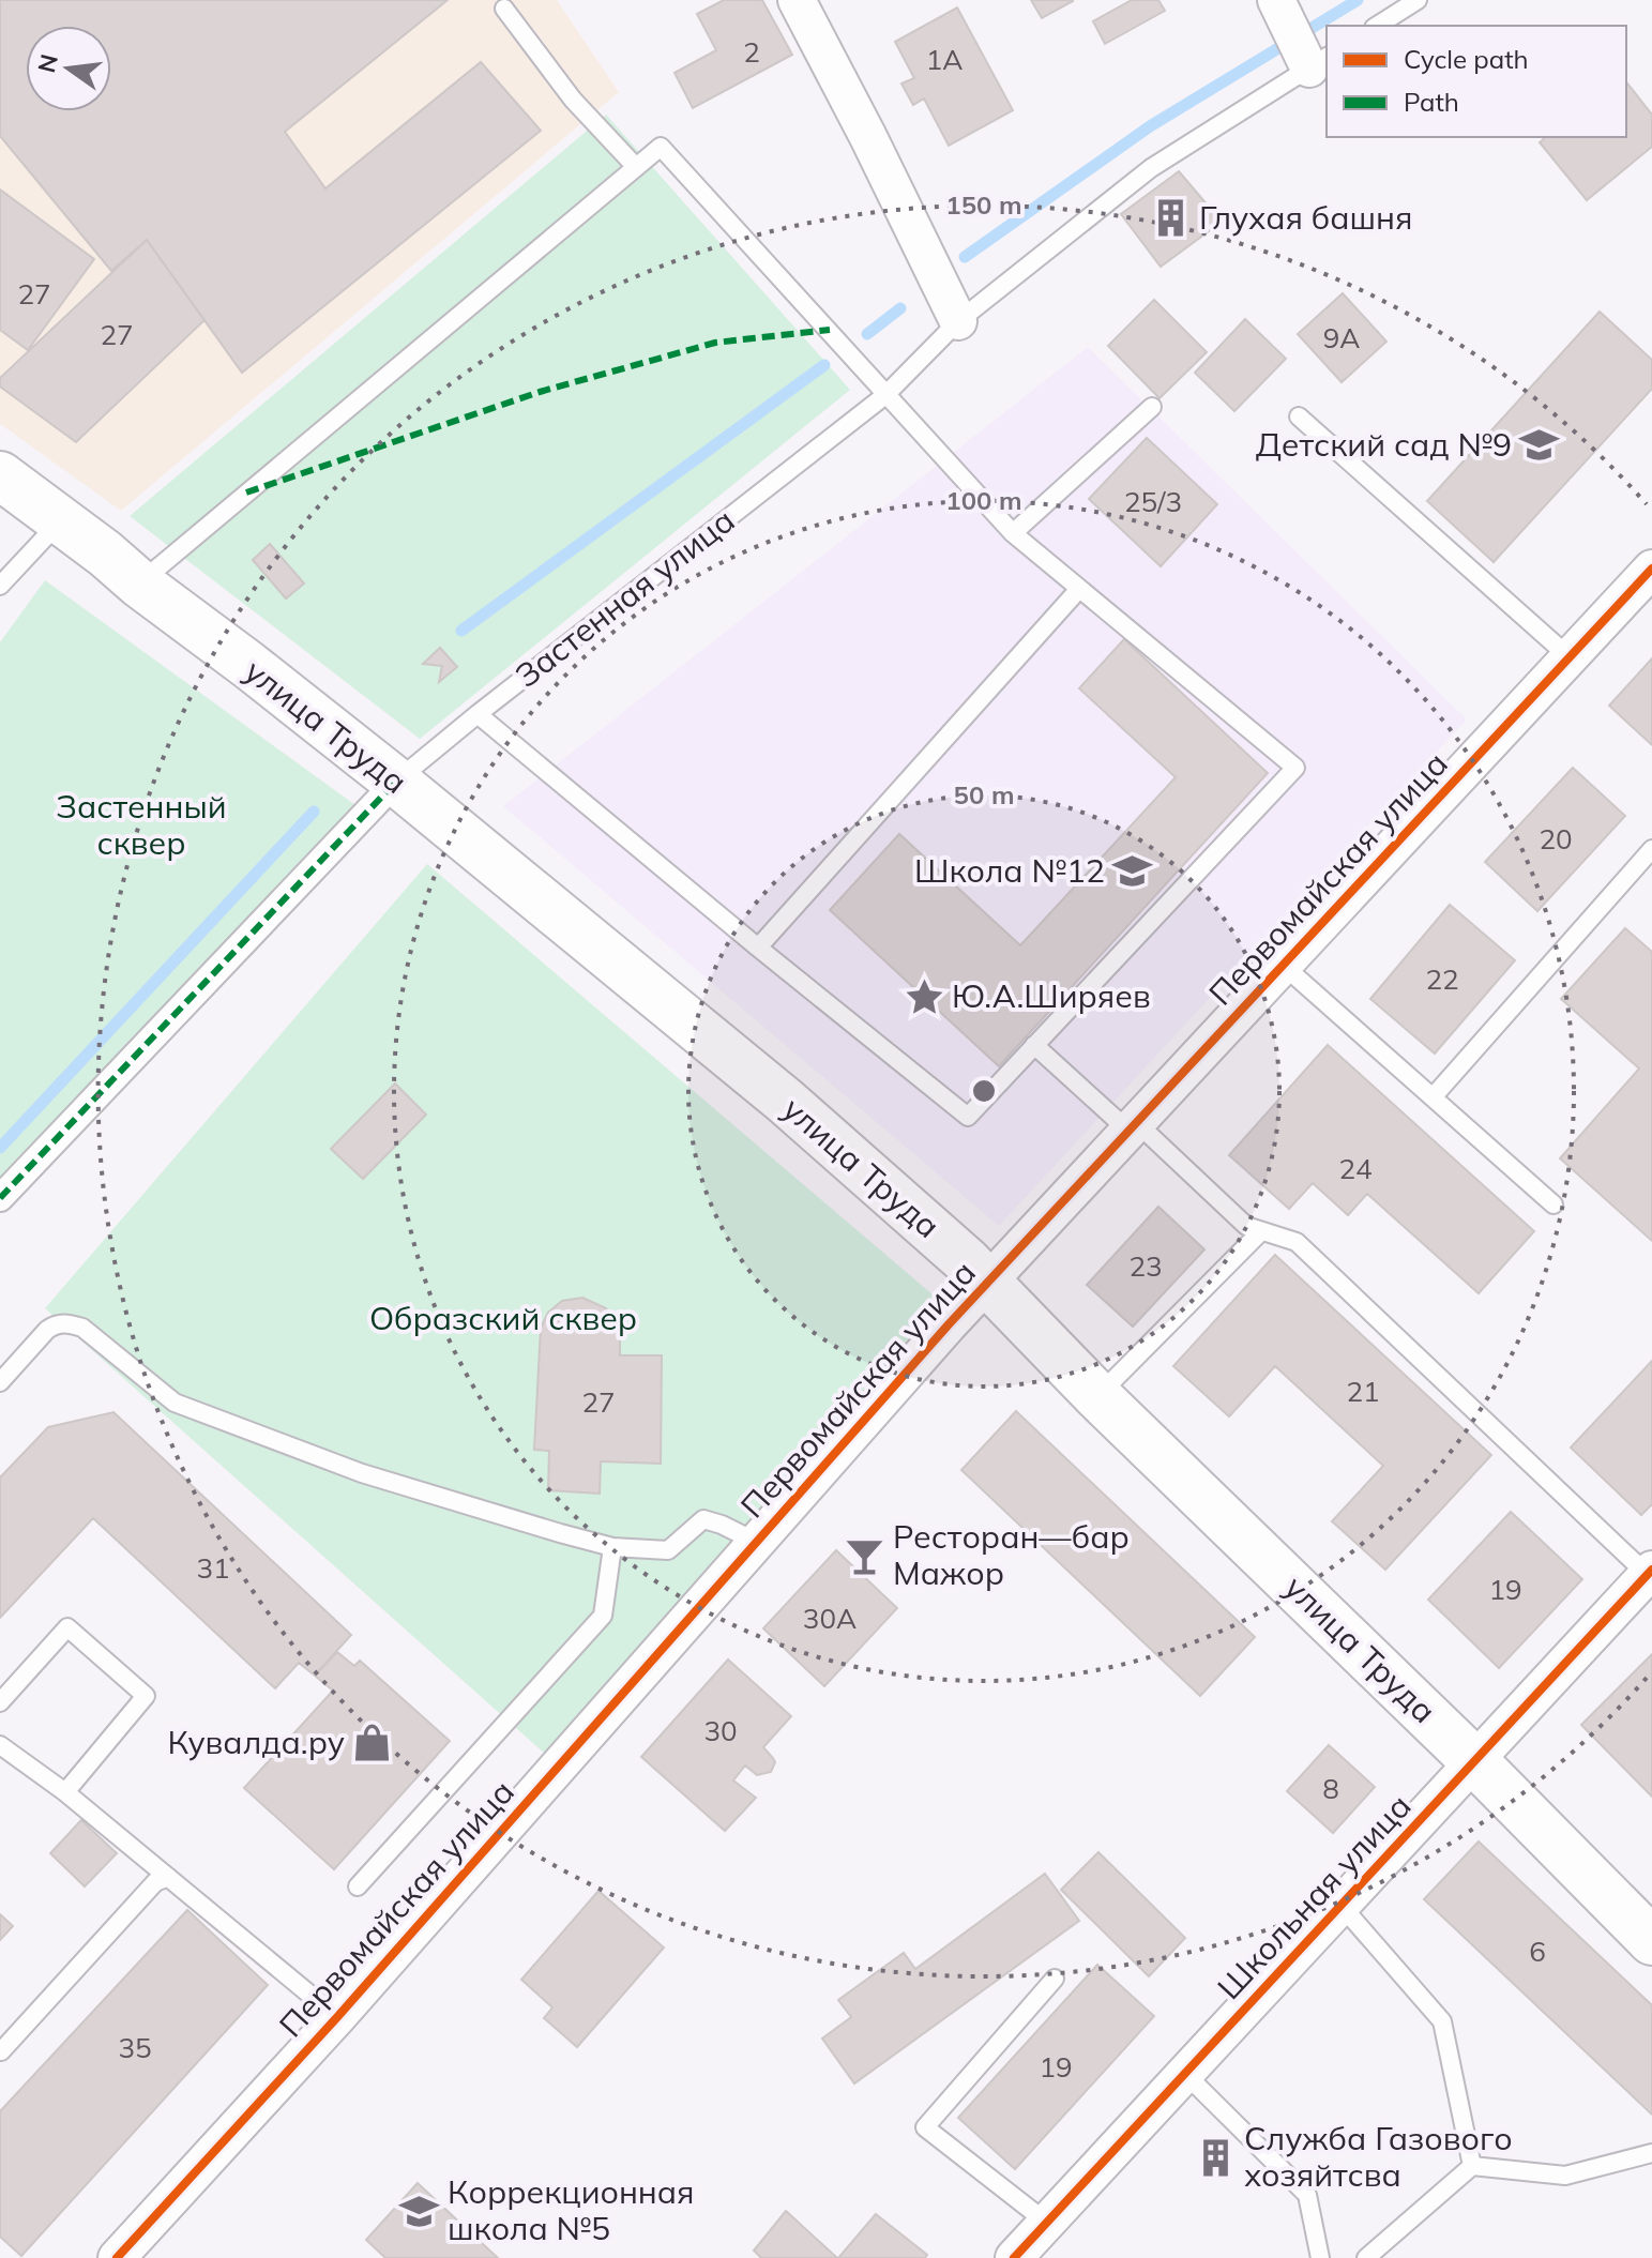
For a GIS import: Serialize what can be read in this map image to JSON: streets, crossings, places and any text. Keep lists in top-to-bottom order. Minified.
{"streets":{"main road":["улица Труда"],"street":["Застенная улица","Первомайская улица","Школьная улица"]},"crossings":[["Застенная улица","улица Труда"],["улица Труда","Первомайская улица"],["улица Труда","Школьная улица"]],"parks":["Застенный сквер","Образский сквер"],"places":{"building":["Глухая башня","Служба Газового хозяйтсва"],"school or university":["Детский сад №9","Школа №12","Коррекционная школа №5"],"place":["Ю.А.Ширяев"],"bar":["Ресторан—бар Мажор"],"shop":["Кувалда.ру"]},"house_numbers":["2","1А","27","27","9А","25/3","20","22","24","23","21","27","31","19","30А","30","8","6","35","19"],"legend":["Cycle path","Path"],"north":"left","rings":["150 m","100 m","50 m"]}
